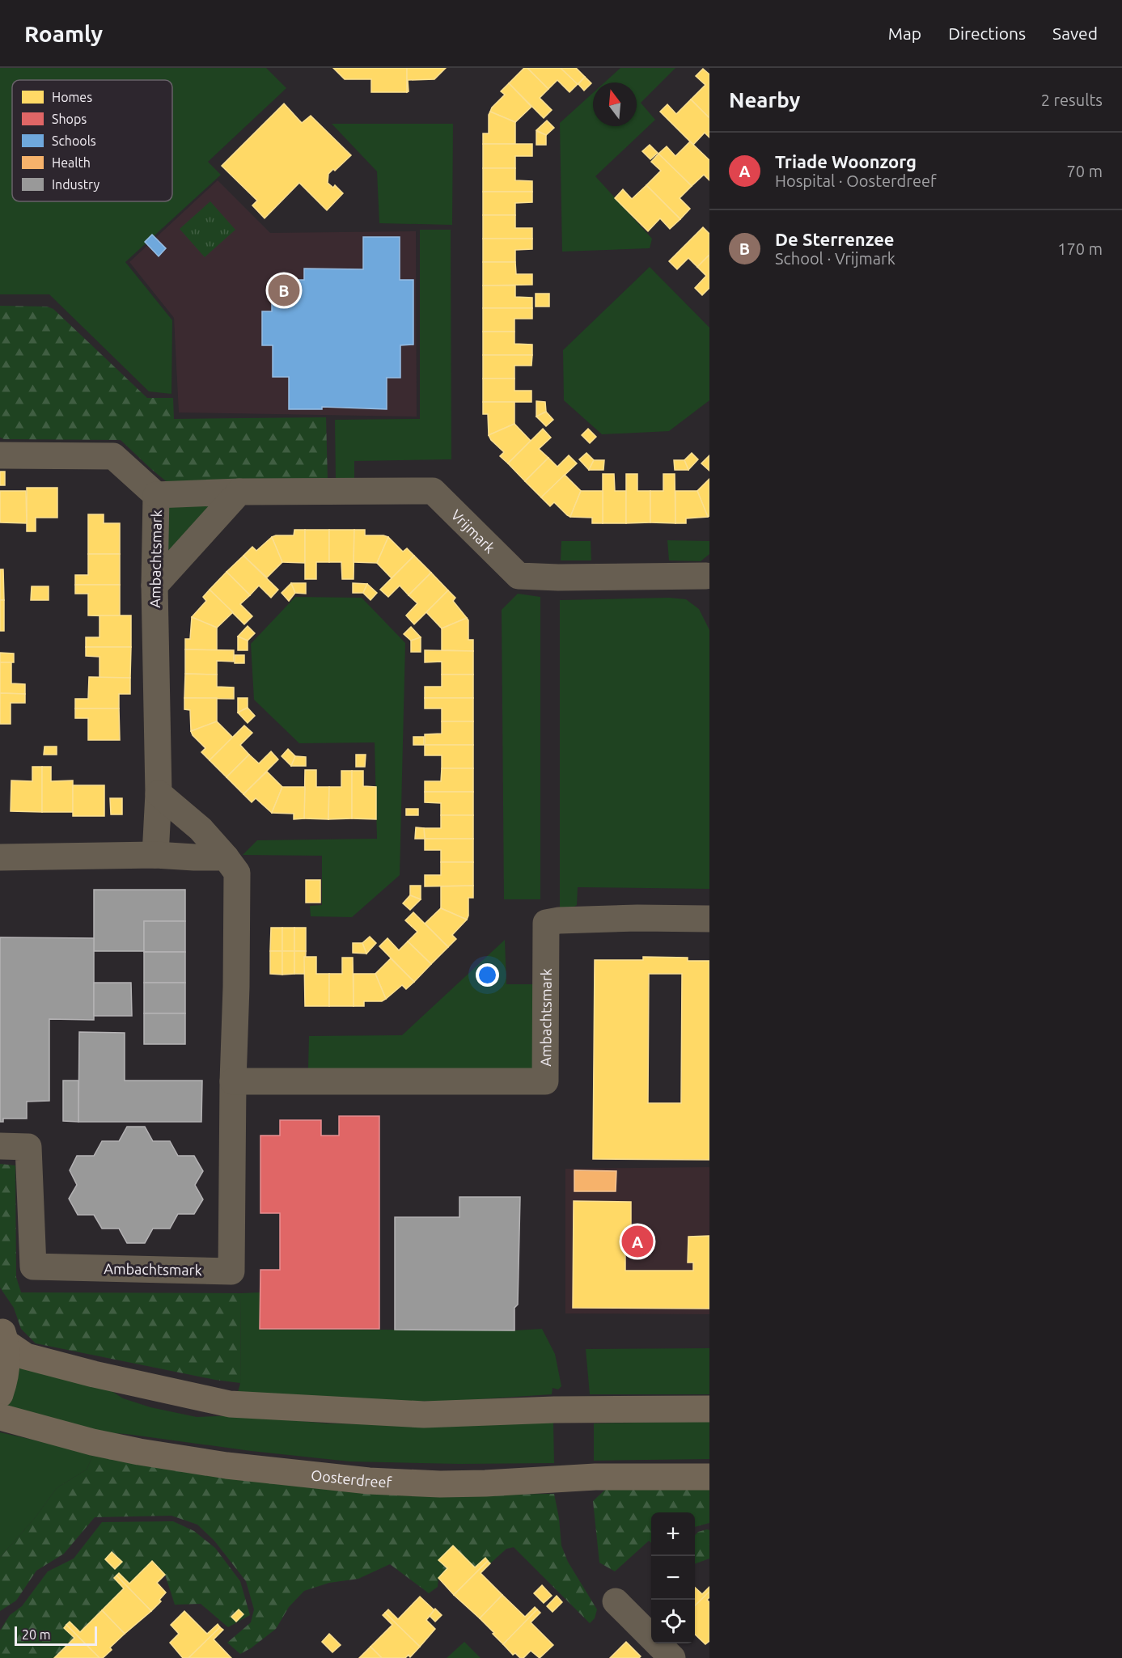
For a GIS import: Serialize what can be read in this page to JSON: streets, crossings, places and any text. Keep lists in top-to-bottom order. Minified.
{"streets":{"main road":["Oosterdreef"],"street":["Vrijmark","Ambachtsmark"]},"crossings":[["Vrijmark","Ambachtsmark"]],"legend":["Homes","Shops","Schools","Health","Industry"],"scale_bar":"20 m","north":"top","page":{"header":"Roamly","nav":["Map","Directions","Saved"],"heading":["Nearby","2 results"],"list":[{"mark":"A","name":"Triade Woonzorg","note":"Hospital · Oosterdreef","value":"70 m"},{"mark":"B","name":"De Sterrenzee","note":"School · Vrijmark","value":"170 m"}],"pins":["B","A"],"map_buttons":["+","−"],"scale":"20 m"}}
